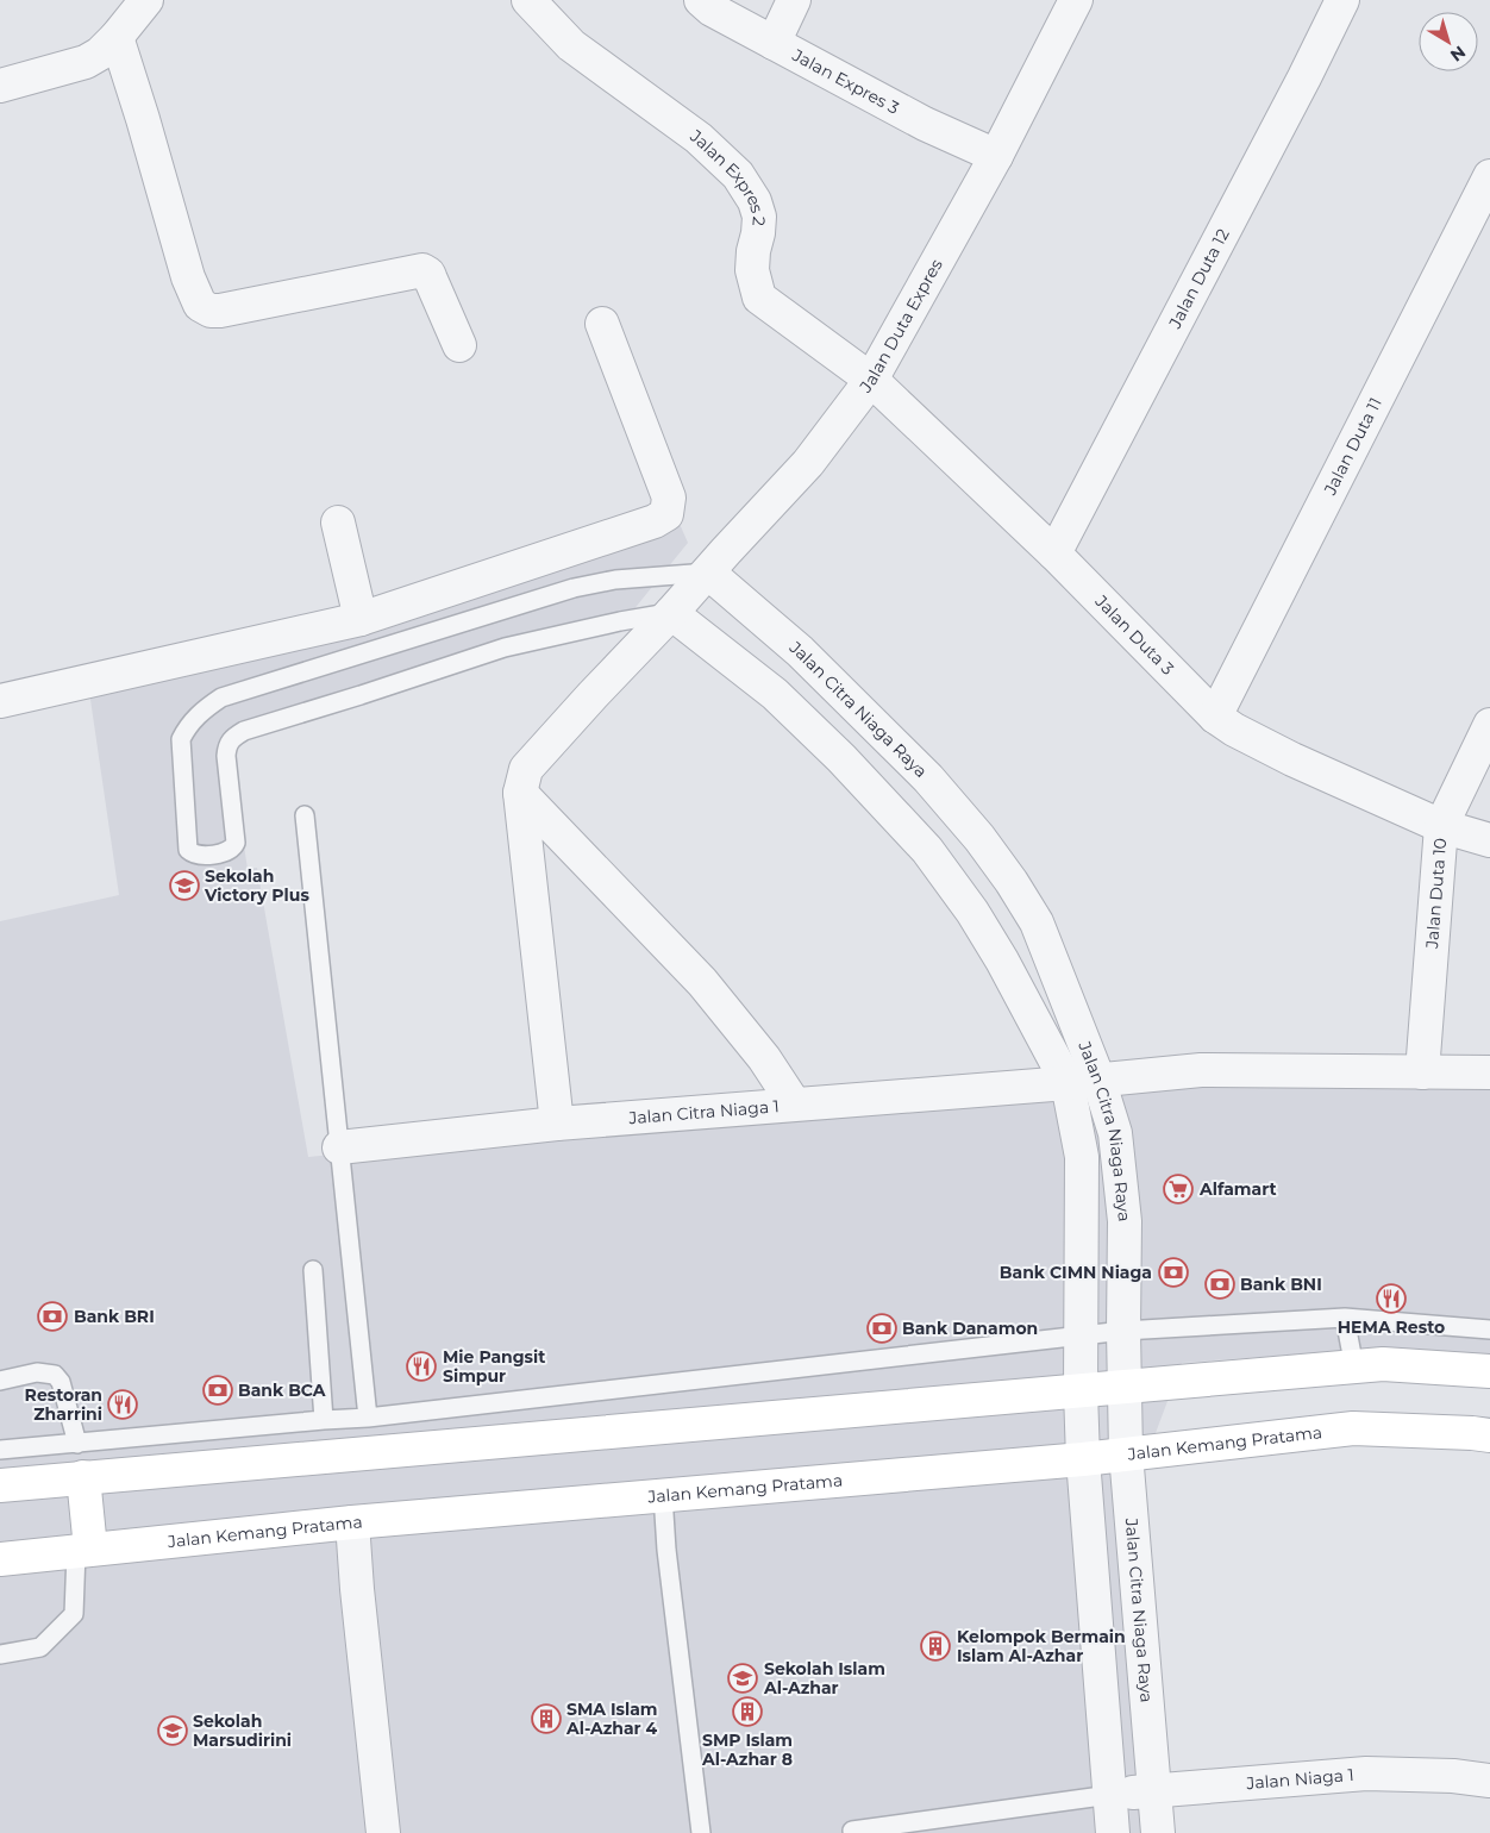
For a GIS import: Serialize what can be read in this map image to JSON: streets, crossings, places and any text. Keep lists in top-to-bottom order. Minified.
{"streets":{"street":["Jalan Expres 3","Jalan Expres 2","Jalan Duta 12","Jalan Duta Expres","Jalan Duta 11","Jalan Duta 3","Jalan Citra Niaga Raya","Jalan Duta 10","Jalan Citra Niaga 1","Jalan Kemang Pratama","Jalan Niaga 1"]},"crossings":[["Jalan Expres 3","Jalan Duta Expres"],["Jalan Expres 2","Jalan Duta Expres"],["Jalan Expres 2","Jalan Duta 3"],["Jalan Duta 12","Jalan Duta 3"],["Jalan Duta Expres","Jalan Duta 3"],["Jalan Duta Expres","Jalan Citra Niaga Raya"],["Jalan Duta 11","Jalan Duta 3"],["Jalan Duta 3","Jalan Duta 10"],["Jalan Citra Niaga Raya","Jalan Citra Niaga 1"],["Jalan Citra Niaga Raya","Jalan Kemang Pratama"],["Jalan Citra Niaga Raya","Jalan Niaga 1"],["Jalan Duta 10","Jalan Citra Niaga 1"]],"places":{"school or university":["Sekolah Victory Plus","Sekolah Islam Al-Azhar","Sekolah Marsudirini"],"supermarket":["Alfamart"],"bank":["Bank CIMN Niaga","Bank BNI","Bank BRI","Bank Danamon","Bank BCA"],"restaurant":["HEMA Resto","Mie Pangsit Simpur","Restoran Zharrini"],"building":["Kelompok Bermain Islam Al-Azhar","SMP Islam Al-Azhar 8","SMA Islam Al-Azhar 4"]},"north":"bottom right"}
